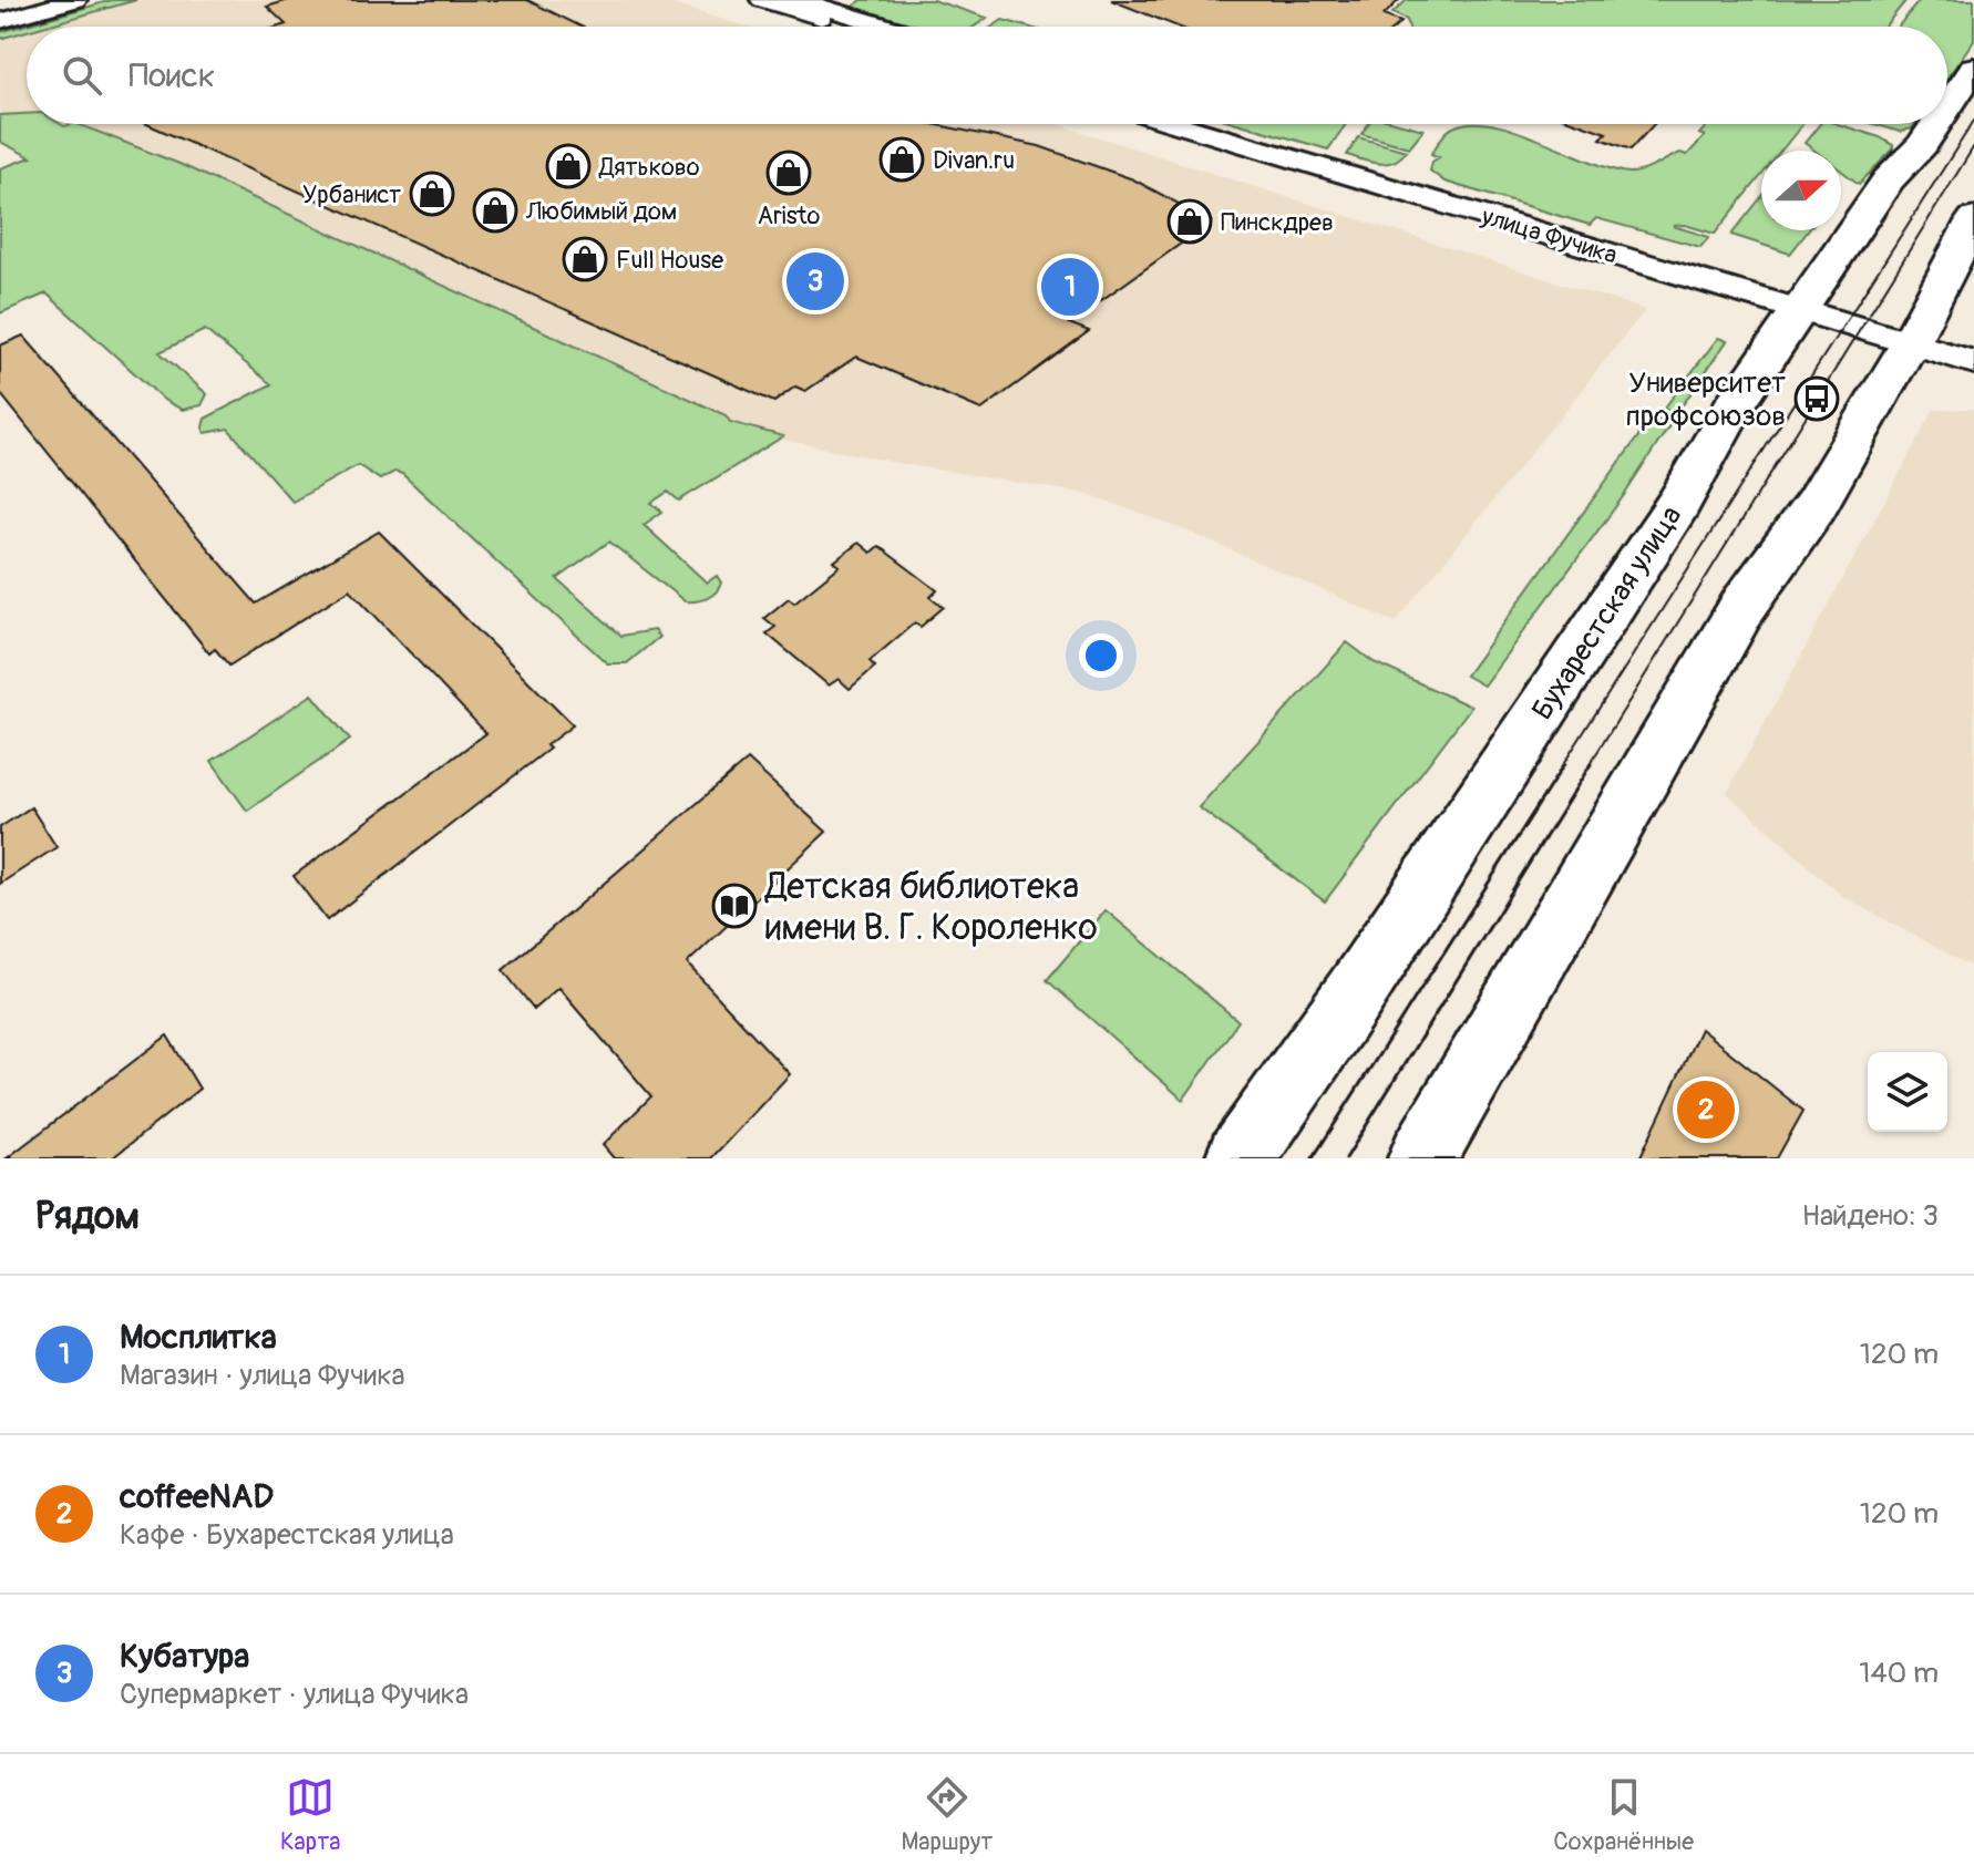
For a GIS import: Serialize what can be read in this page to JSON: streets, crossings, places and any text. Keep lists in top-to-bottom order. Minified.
{"streets":{"main road":["Бухарестская улица"],"street":["улица Фучика"]},"crossings":[["улица Фучика","Бухарестская улица"]],"places":{"shop":["Divan.ru","Дятьково","Aristo","Урбанист","Любимый дом","Пинскдрев","Full House"],"bus stop":["Университет профсоюзов"],"library":["Детская библиотека имени В. Г. Короленко"]},"north":"right","page":{"search":"Поиск","pins":["3","1","2"],"heading":["Рядом","Найдено: 3"],"list":[{"mark":"1","name":"Мосплитка","note":"Магазин · улица Фучика","value":"120 m"},{"mark":"2","name":"coffeeNAD","note":"Кафе · Бухарестская улица","value":"120 m"},{"mark":"3","name":"Кубатура","note":"Супермаркет · улица Фучика","value":"140 m"}],"nav":["Карта","Маршрут","Сохранённые"]}}
